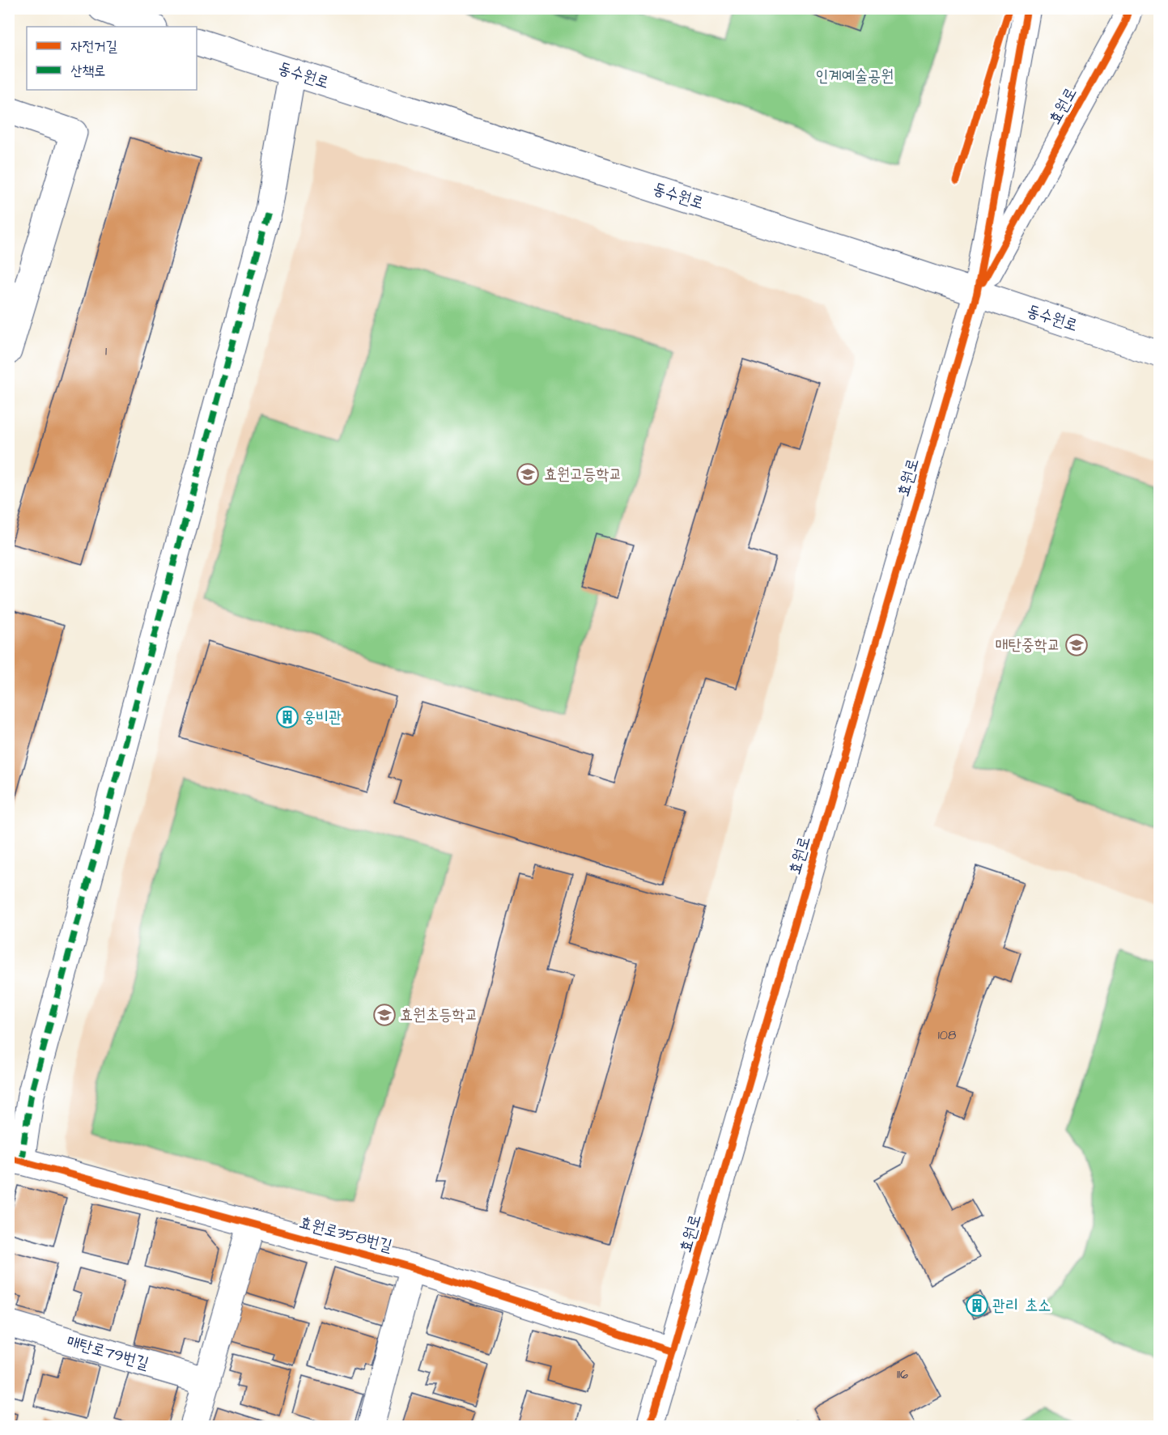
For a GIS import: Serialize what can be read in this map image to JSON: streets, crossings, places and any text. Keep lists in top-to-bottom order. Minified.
{"streets":{"street":["동수원로","효원로","효원로358번길","매탄로79번길"]},"crossings":[["동수원로","효원로"],["효원로","효원로358번길"]],"parks":["인계예술공원"],"places":{"school or university":["효원고등학교","매탄중학교","효원초등학교"],"building":["웅비관","관리 초소"]},"house_numbers":["1","108","116"],"legend":["자전거길","산책로"]}
